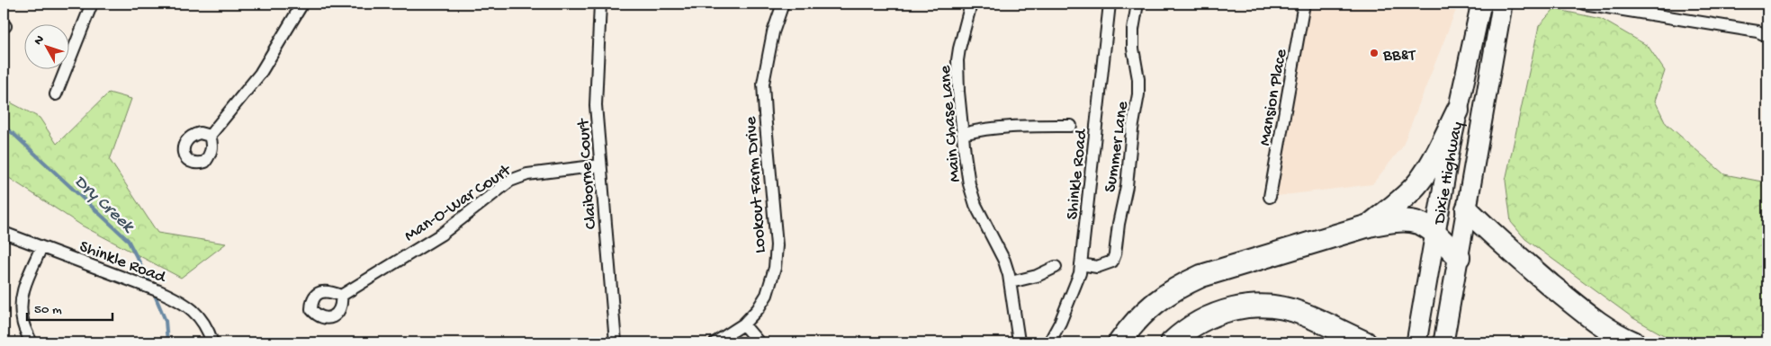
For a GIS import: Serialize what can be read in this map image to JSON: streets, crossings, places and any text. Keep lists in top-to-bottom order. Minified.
{"streets":{"main road":["Dixie Highway"],"street":["Mansion Place","Main Chase Lane","Summer Lane","Claiborne Court","Shinkle Road","Lookout Farm Drive","Man-O-War Court"]},"crossings":[["Summer Lane","Shinkle Road"],["Claiborne Court","Man-O-War Court"]],"water":["Dry Creek"],"places":["BB&T"],"scale_bar":"50 m","north":"top left"}
